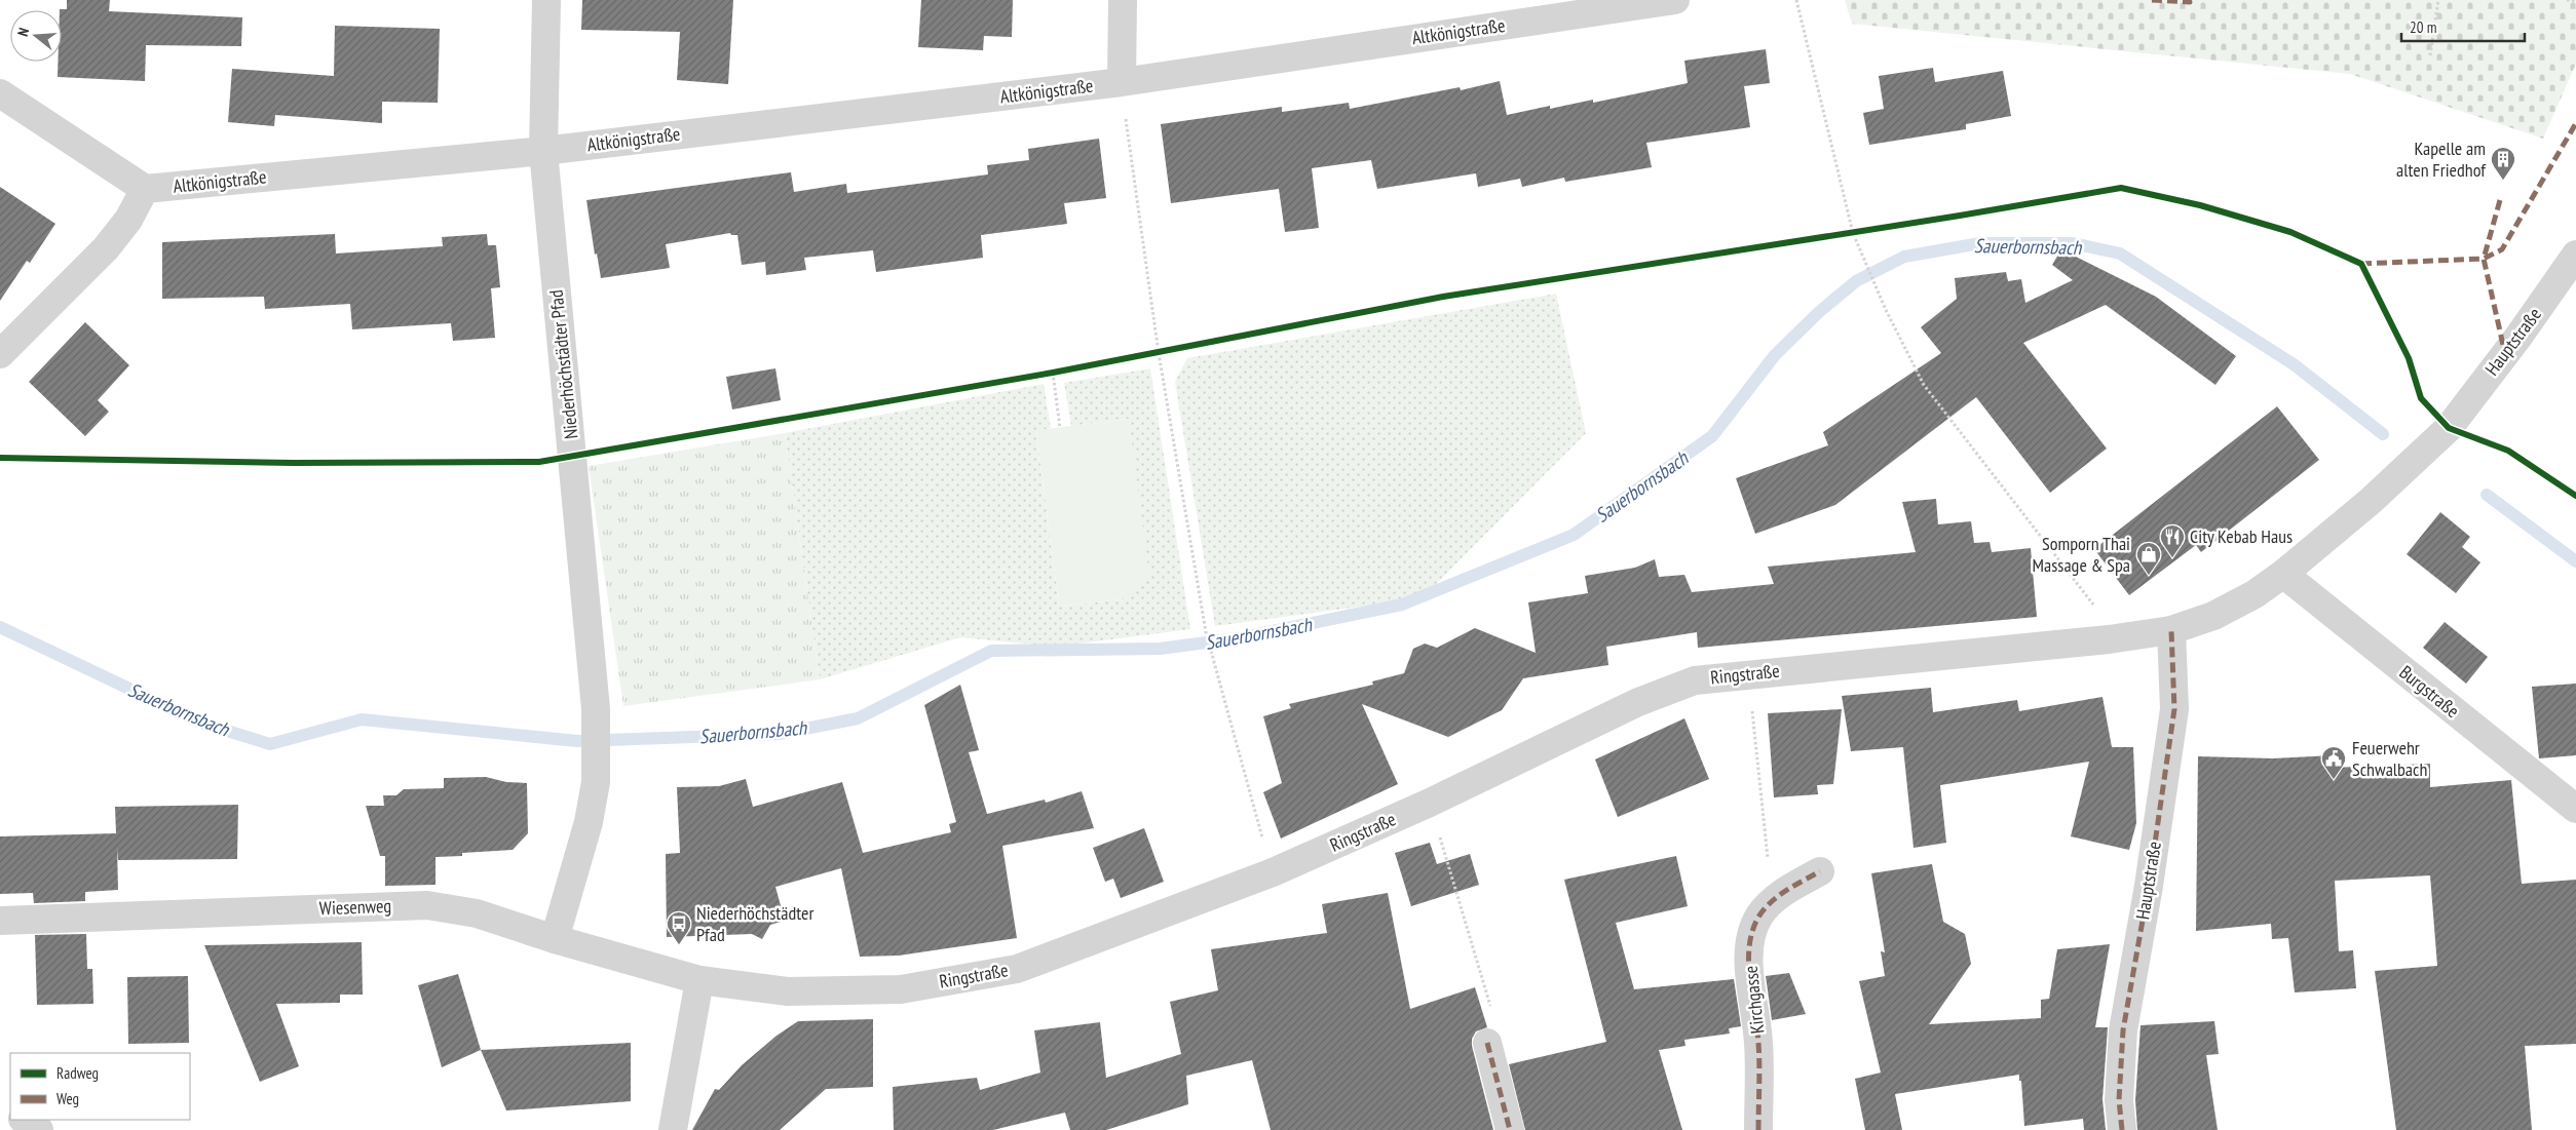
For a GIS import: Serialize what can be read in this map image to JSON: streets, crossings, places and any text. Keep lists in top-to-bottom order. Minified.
{"streets":{"street":["Altkönigstraße","Hauptstraße","Niederhöchstädter Pfad","Ringstraße","Burgstraße","Wiesenweg","Kirchgasse"]},"crossings":[["Altkönigstraße","Niederhöchstädter Pfad"],["Hauptstraße","Ringstraße"],["Niederhöchstädter Pfad","Wiesenweg"],["Ringstraße","Wiesenweg"]],"water":["Sauerbornsbach"],"places":{"building":["Kapelle am alten Friedhof"],"restaurant":["City Kebab Haus"],"shop":["Somporn Thai Massage & Spa"],"public building":["Feuerwehr Schwalbach"],"bus stop":["Niederhöchstädter Pfad"]},"legend":["Radweg","Weg"],"scale_bar":"20 m","north":"left"}
